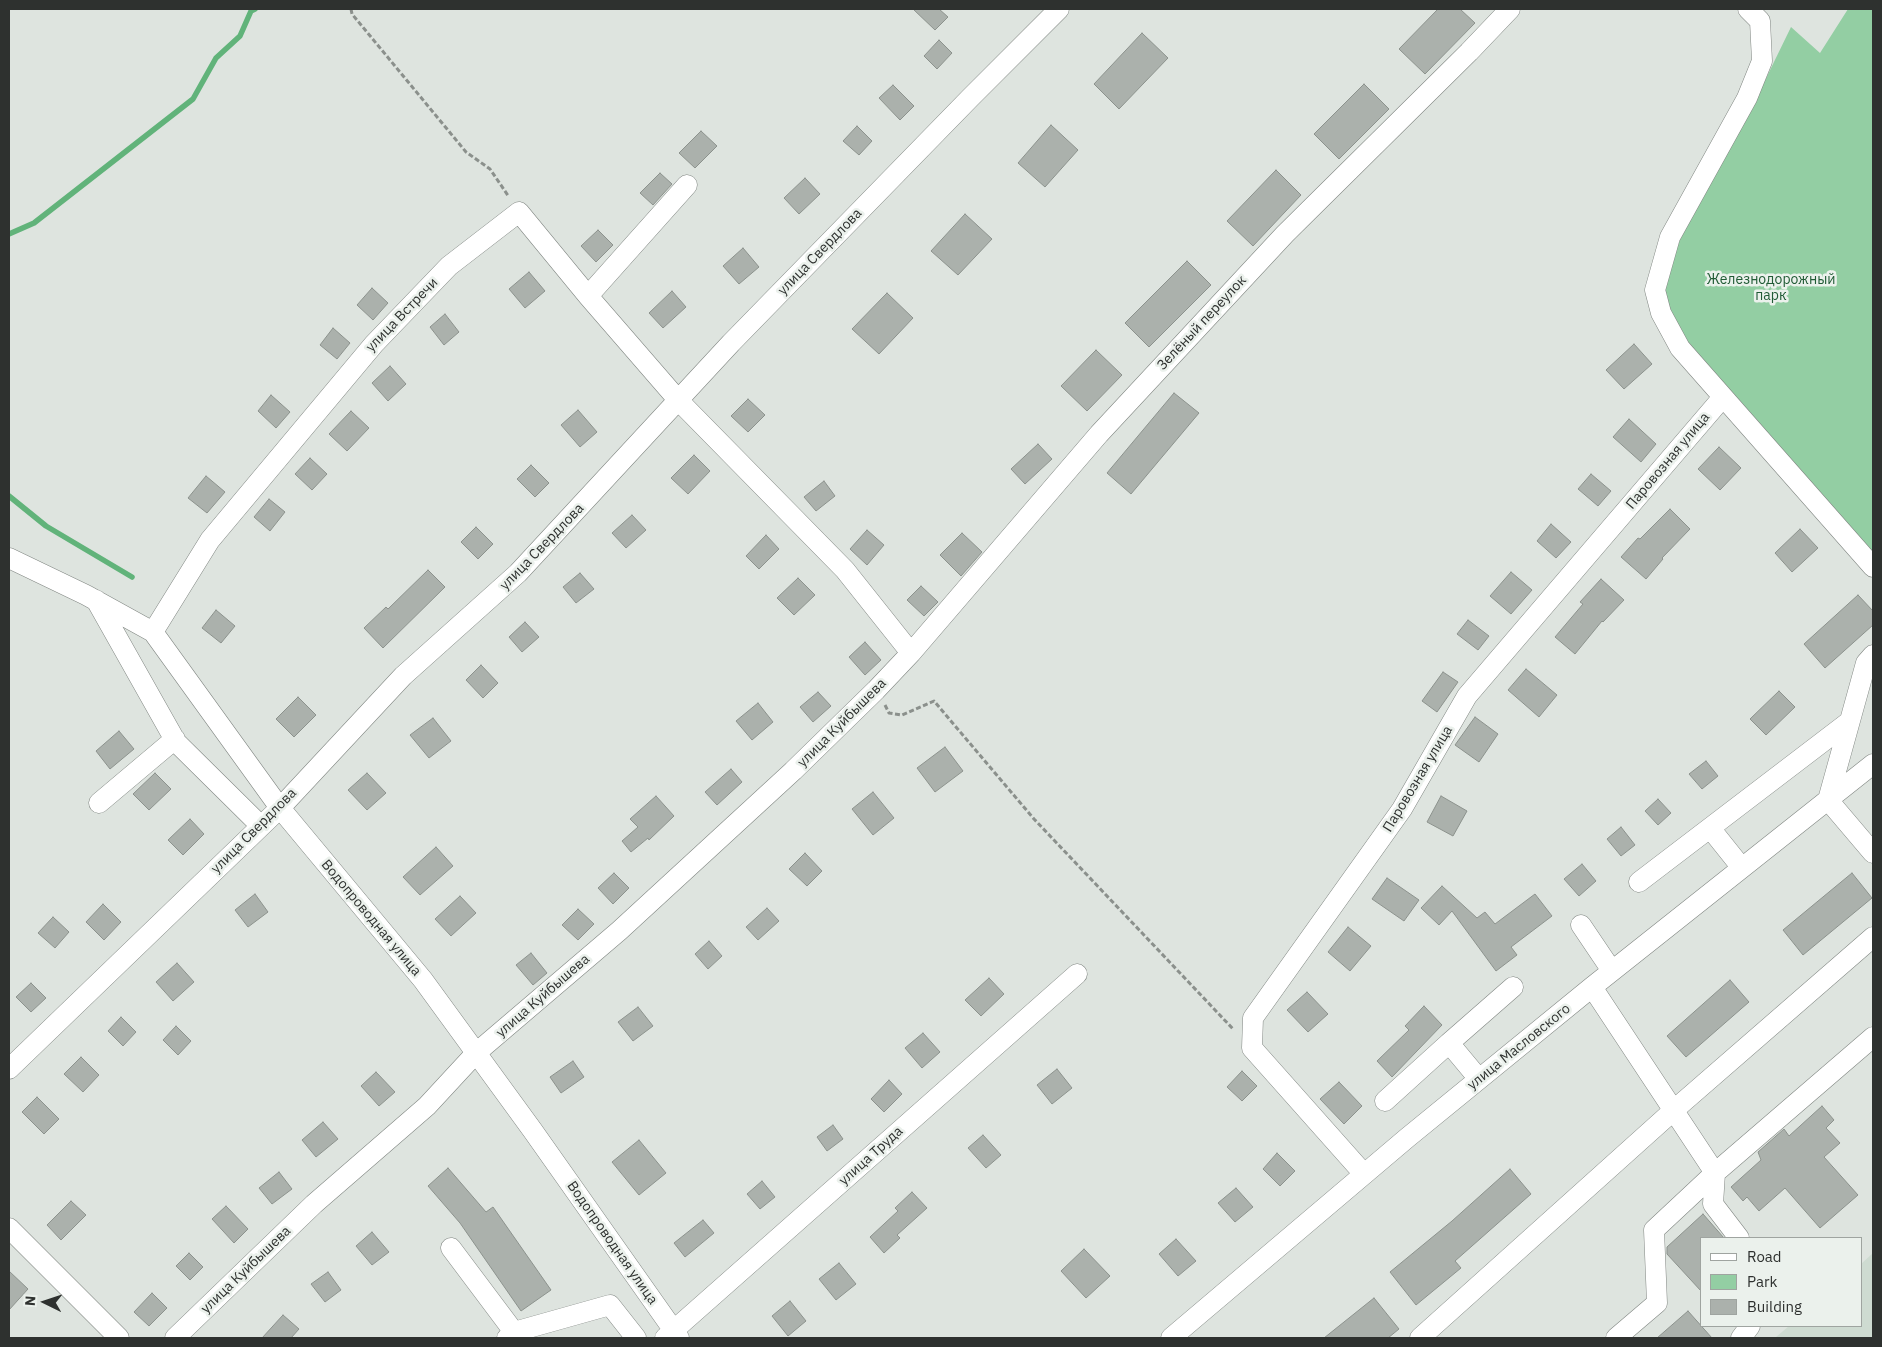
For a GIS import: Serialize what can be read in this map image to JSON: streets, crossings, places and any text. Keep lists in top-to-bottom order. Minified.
{"streets":{"street":["улица Свердлова","улица Встречи","Зелёный переулок","Паровозная улица","улица Куйбышева","Водопроводная улица","улица Масловского","улица Труда"]},"crossings":[["улица Свердлова","Водопроводная улица"],["улица Встречи","Водопроводная улица"],["Зелёный переулок","улица Куйбышева"],["улица Куйбышева","Водопроводная улица"],["Водопроводная улица","улица Труда"]],"parks":["Железнодорожный парк"],"legend":["Road","Park","Building"],"north":"left"}
